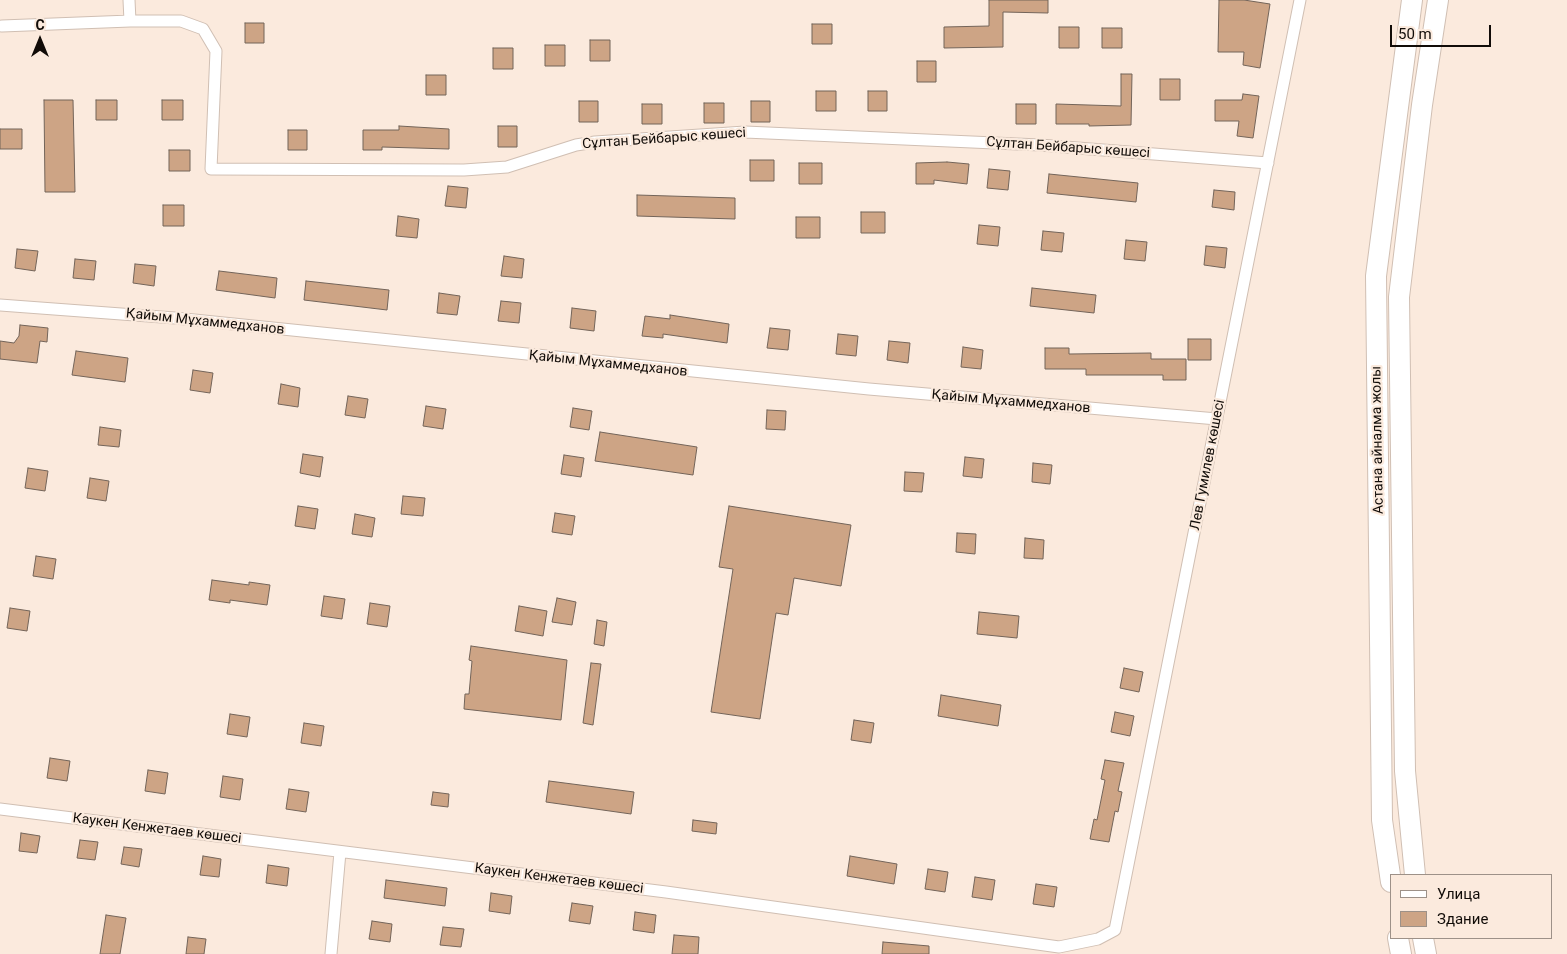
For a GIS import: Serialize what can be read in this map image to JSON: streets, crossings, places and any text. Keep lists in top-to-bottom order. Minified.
{"streets":{"highway":["Астана айналма жолы"],"street":["Сұлтан Бейбарыс көшесі","Қайым Мұхаммедханов","Лев Гумилев көшесі","Каукен Кенжетаев көшесі"]},"crossings":[["Сұлтан Бейбарыс көшесі","Лев Гумилев көшесі"],["Қайым Мұхаммедханов","Лев Гумилев көшесі"],["Лев Гумилев көшесі","Каукен Кенжетаев көшесі"]],"legend":["Улица","Здание"],"scale_bar":"50 m","north":"top"}
